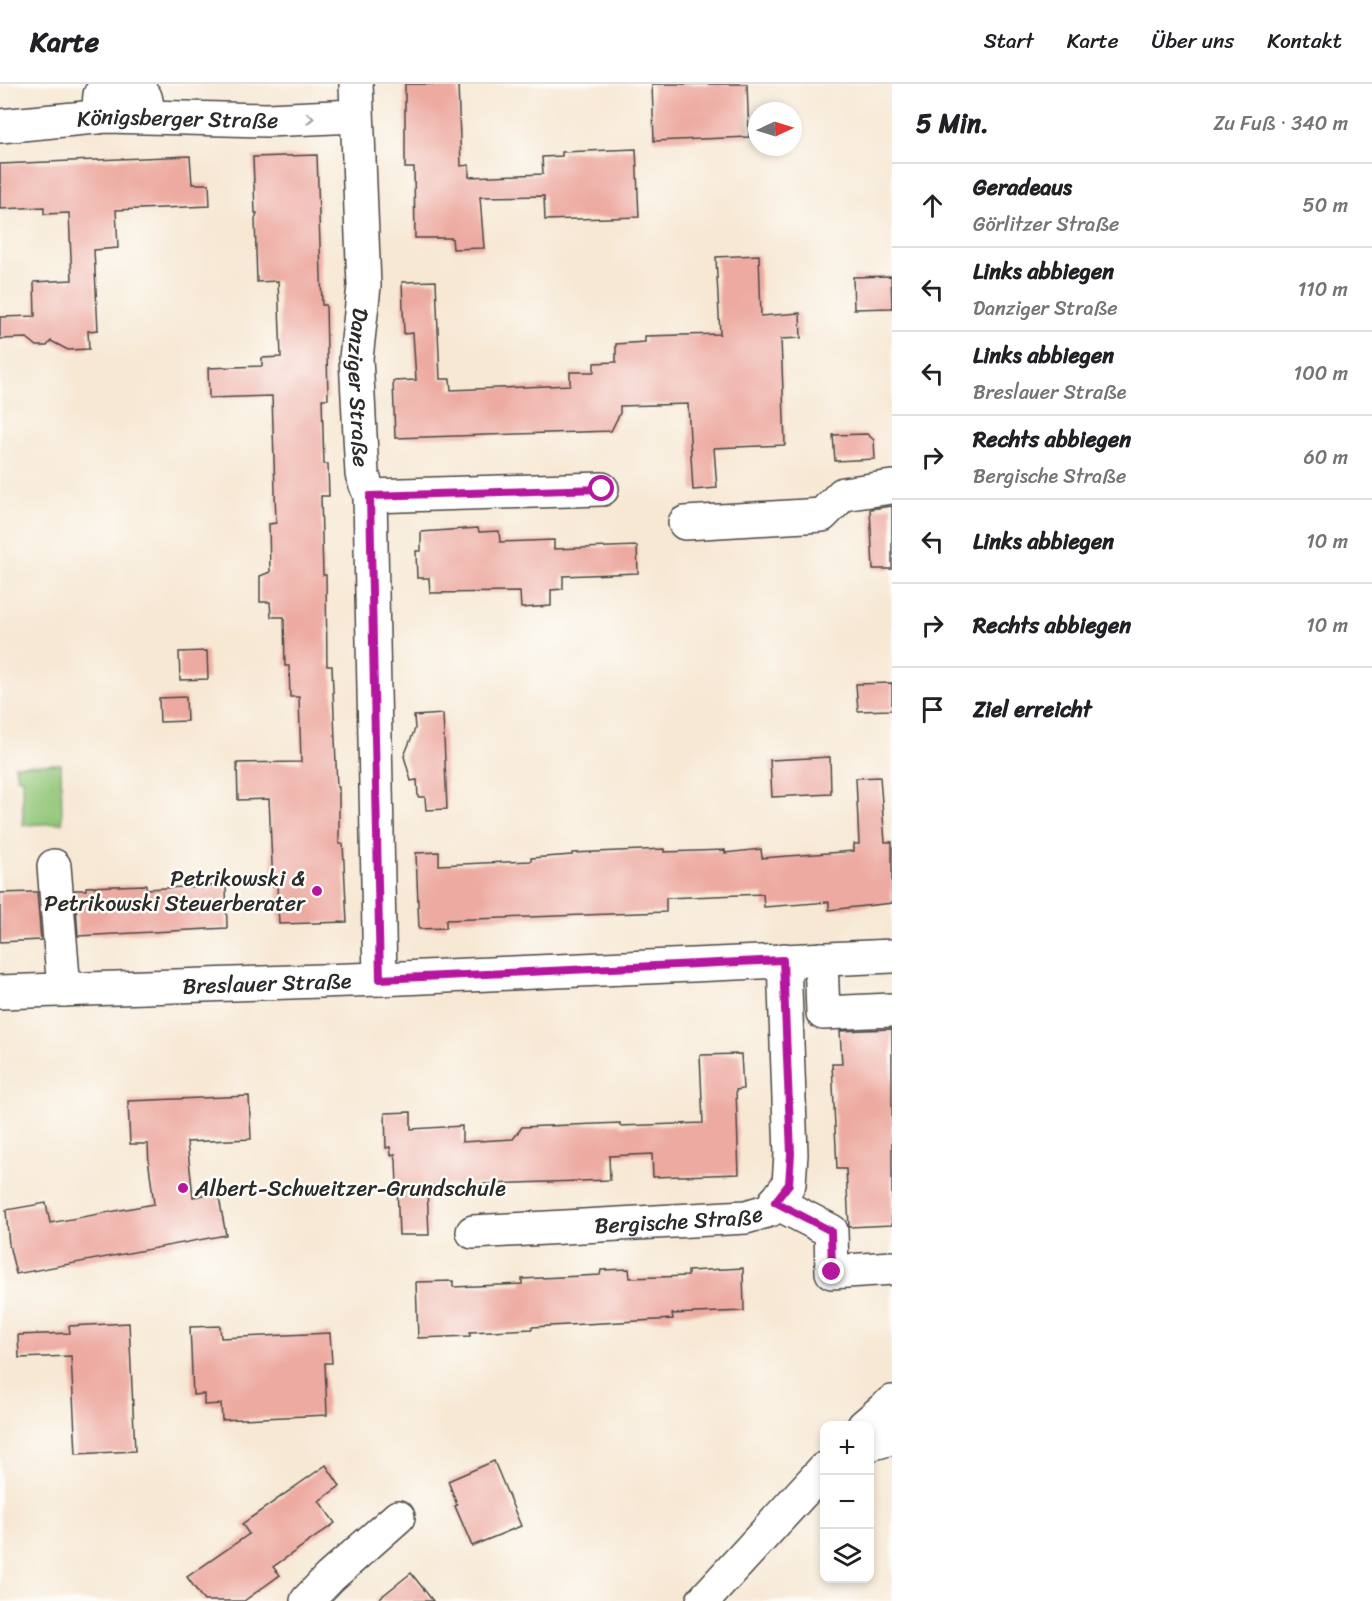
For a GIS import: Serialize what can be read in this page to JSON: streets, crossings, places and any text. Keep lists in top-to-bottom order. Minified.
{"streets":{"main road":["Königsberger Straße","Danziger Straße","Breslauer Straße","Bergische Straße"]},"crossings":[["Königsberger Straße","Danziger Straße"],["Danziger Straße","Breslauer Straße"],["Breslauer Straße","Bergische Straße"]],"one_way":["Königsberger Straße"],"places":["Petrikowski & Petrikowski Steuerberater","Albert-Schweitzer-Grundschule"],"north":"right","page":{"header":"Karte","nav":["Start","Karte","Über uns","Kontakt"],"heading":["5 Min.","Zu Fuß · 340 m"],"list":[["Geradeaus","Görlitzer Straße","50 m"],["Links abbiegen","Danziger Straße","110 m"],["Links abbiegen","Breslauer Straße","100 m"],["Rechts abbiegen","Bergische Straße","60 m"],["Links abbiegen","10 m"],["Rechts abbiegen","10 m"],"Ziel erreicht"],"map_buttons":["+","−"]}}
